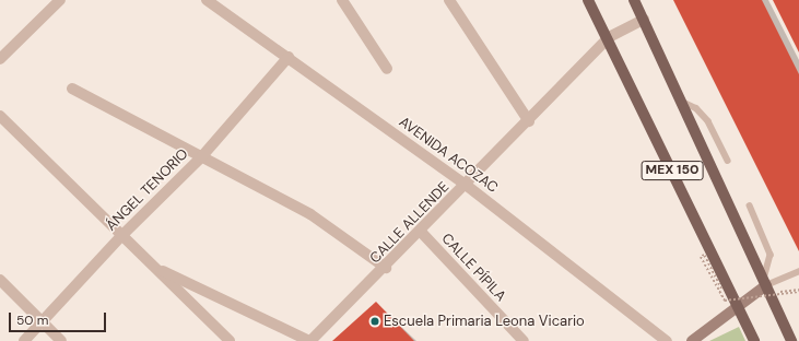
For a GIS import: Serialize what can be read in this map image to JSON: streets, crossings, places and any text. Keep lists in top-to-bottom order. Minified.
{"streets":{"main road":["MEX 150"],"street":["AVENIDA ACOZAC","ÁNGEL TENORIO","CALLE ALLENDE","CALLE PÍPILA"]},"crossings":[["AVENIDA ACOZAC","ÁNGEL TENORIO"],["AVENIDA ACOZAC","CALLE ALLENDE"],["MEX 150","CALLE ALLENDE"],["CALLE ALLENDE","CALLE PÍPILA"]],"places":["Escuela Primaria Leona Vicario"],"scale_bar":"50 m"}
